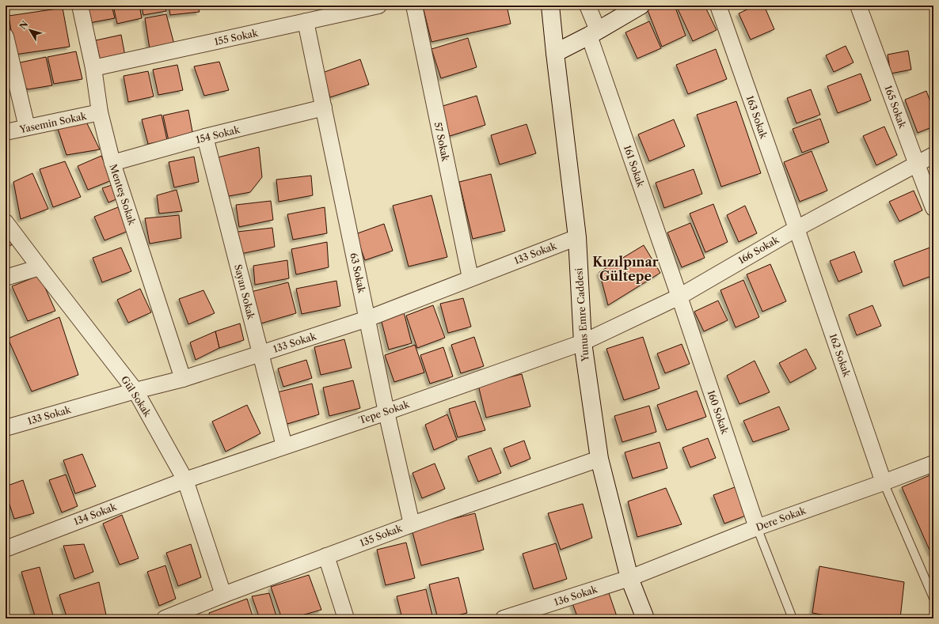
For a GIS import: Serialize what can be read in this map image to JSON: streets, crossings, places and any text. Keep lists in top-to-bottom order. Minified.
{"streets":{"street":["155 Sokak","165 Sokak","163 Sokak","Yasemin Sokak","154 Sokak","57 Sokak","161 Sokak","Menteş Sokak","166 Sokak","133 Sokak","63 Sokak","Sayan Sokak","Yunus Emre Caddesi","162 Sokak","Gül Sokak","Tepe Sokak","160 Sokak","134 Sokak","Dere Sokak","135 Sokak","136 Sokak"]},"crossings":[["155 Sokak","Menteş Sokak"],["155 Sokak","63 Sokak"],["165 Sokak","166 Sokak"],["163 Sokak","166 Sokak"],["163 Sokak","162 Sokak"],["Yasemin Sokak","Menteş Sokak"],["154 Sokak","Menteş Sokak"],["154 Sokak","63 Sokak"],["154 Sokak","Sayan Sokak"],["57 Sokak","133 Sokak"],["161 Sokak","166 Sokak"],["161 Sokak","160 Sokak"],["Menteş Sokak","133 Sokak"],["166 Sokak","Yunus Emre Caddesi"],["166 Sokak","162 Sokak"],["166 Sokak","Tepe Sokak"],["166 Sokak","160 Sokak"],["133 Sokak","63 Sokak"],["133 Sokak","Sayan Sokak"],["133 Sokak","Yunus Emre Caddesi"],["133 Sokak","Gül Sokak"],["63 Sokak","Tepe Sokak"],["63 Sokak","135 Sokak"],["Sayan Sokak","Tepe Sokak"],["Yunus Emre Caddesi","Tepe Sokak"],["Yunus Emre Caddesi","Dere Sokak"],["Yunus Emre Caddesi","135 Sokak"],["Yunus Emre Caddesi","136 Sokak"],["162 Sokak","Dere Sokak"],["Gül Sokak","Tepe Sokak"],["Gül Sokak","134 Sokak"],["Gül Sokak","135 Sokak"],["Tepe Sokak","134 Sokak"],["160 Sokak","Dere Sokak"],["Dere Sokak","136 Sokak"]],"districts":["Kızılpınar Gültepe"],"north":"top left"}
